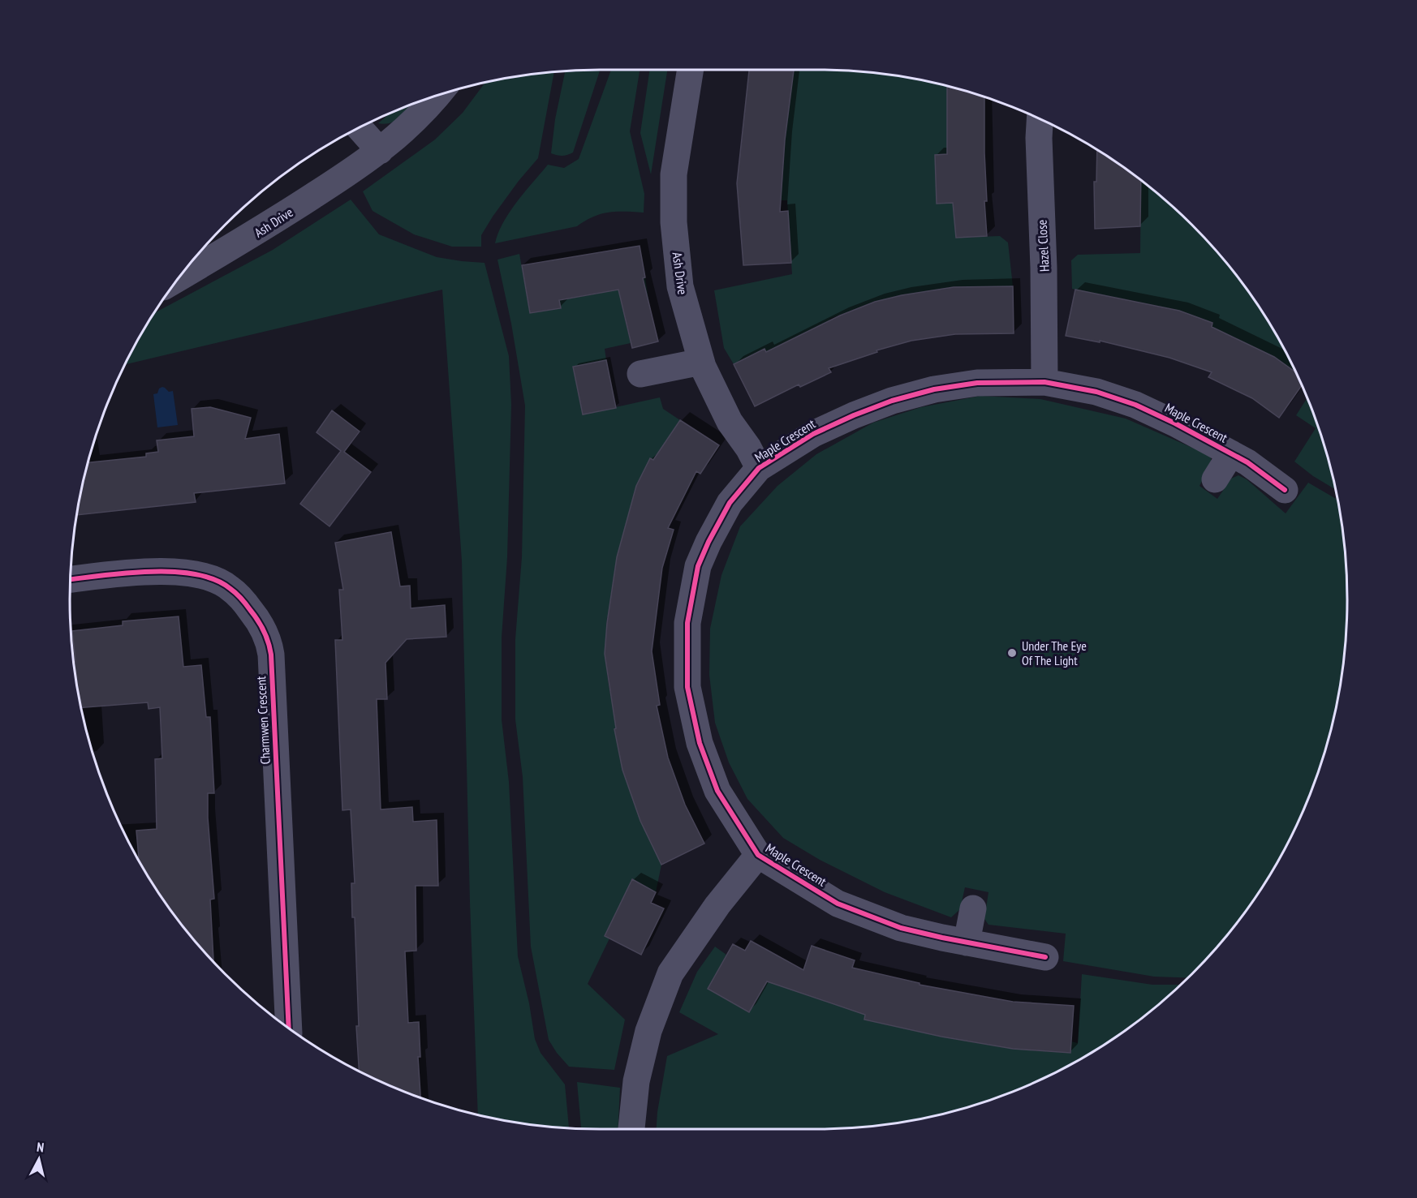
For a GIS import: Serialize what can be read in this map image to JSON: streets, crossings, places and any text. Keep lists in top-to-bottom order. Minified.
{"streets":{"street":["Ash Drive","Hazel Close","Maple Crescent","Charmwen Crescent"]},"crossings":[["Ash Drive","Maple Crescent"],["Hazel Close","Maple Crescent"]],"places":["Under The Eye Of The Light"],"north":"top"}
